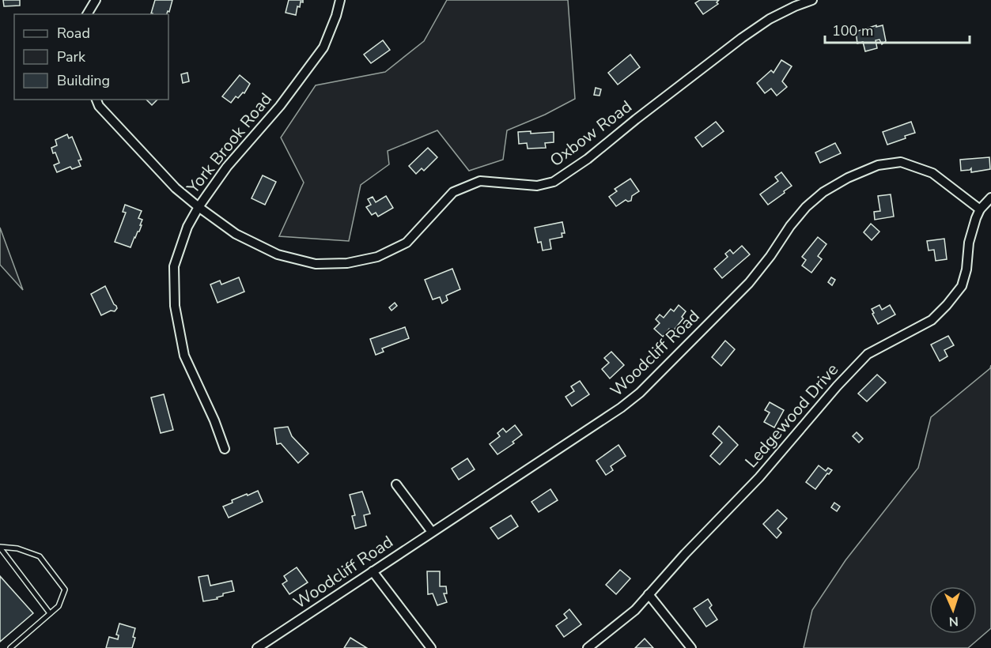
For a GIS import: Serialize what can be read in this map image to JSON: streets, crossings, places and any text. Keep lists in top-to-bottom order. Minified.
{"streets":{"street":["Oxbow Road","York Brook Road","Woodcliff Road","Ledgewood Drive"]},"crossings":[["Oxbow Road","York Brook Road"],["Woodcliff Road","Ledgewood Drive"]],"legend":["Road","Park","Building"],"scale_bar":"100 m","north":"bottom"}
